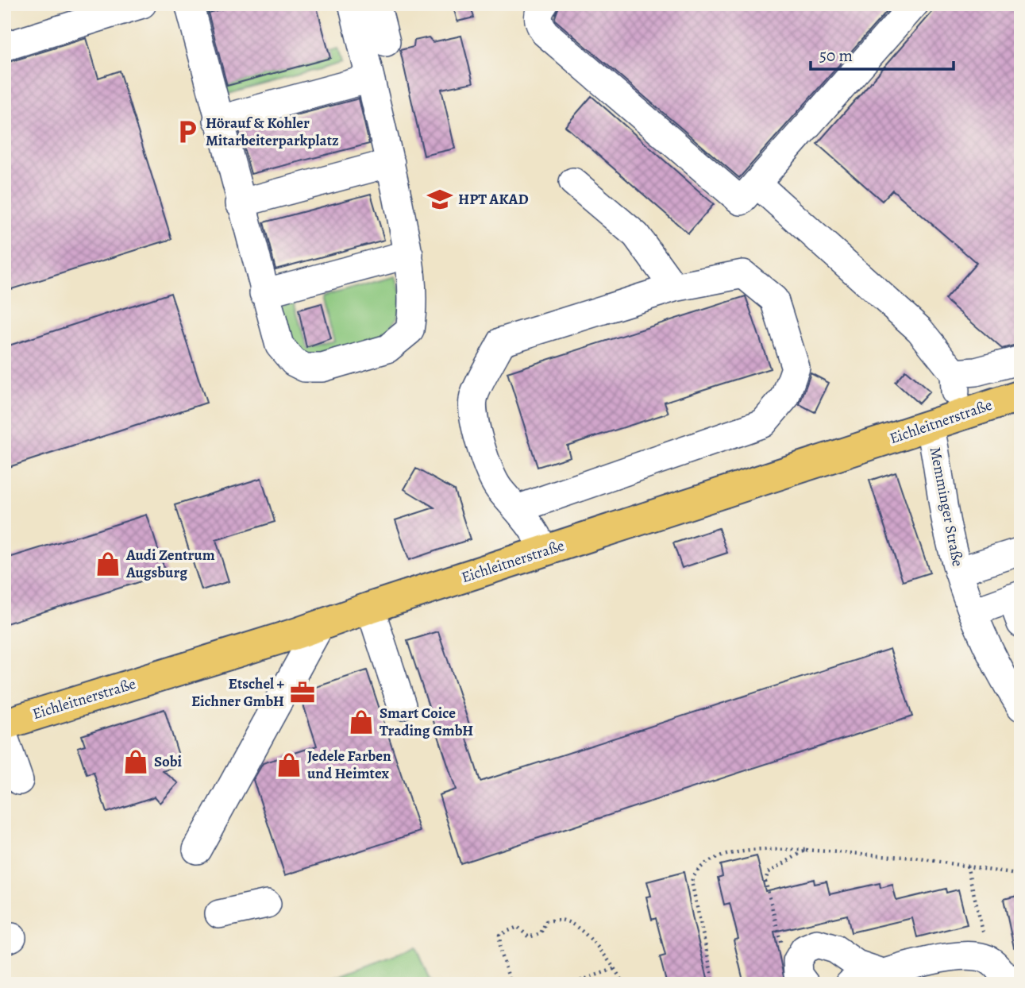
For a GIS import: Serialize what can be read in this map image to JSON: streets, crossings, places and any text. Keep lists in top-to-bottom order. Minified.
{"streets":{"main road":["Eichleitnerstraße"],"street":["Memminger Straße"]},"crossings":[["Eichleitnerstraße","Memminger Straße"]],"places":{"parking":["Hörauf & Kohler Mitarbeiterparkplatz"],"school or university":["HPT AKAD"],"shop":["Audi Zentrum Augsburg","Smart Coice Trading GmbH","Sobi","Jedele Farben und Heimtex"],"office":["Etschel + Eichner GmbH"]},"scale_bar":"50 m"}
